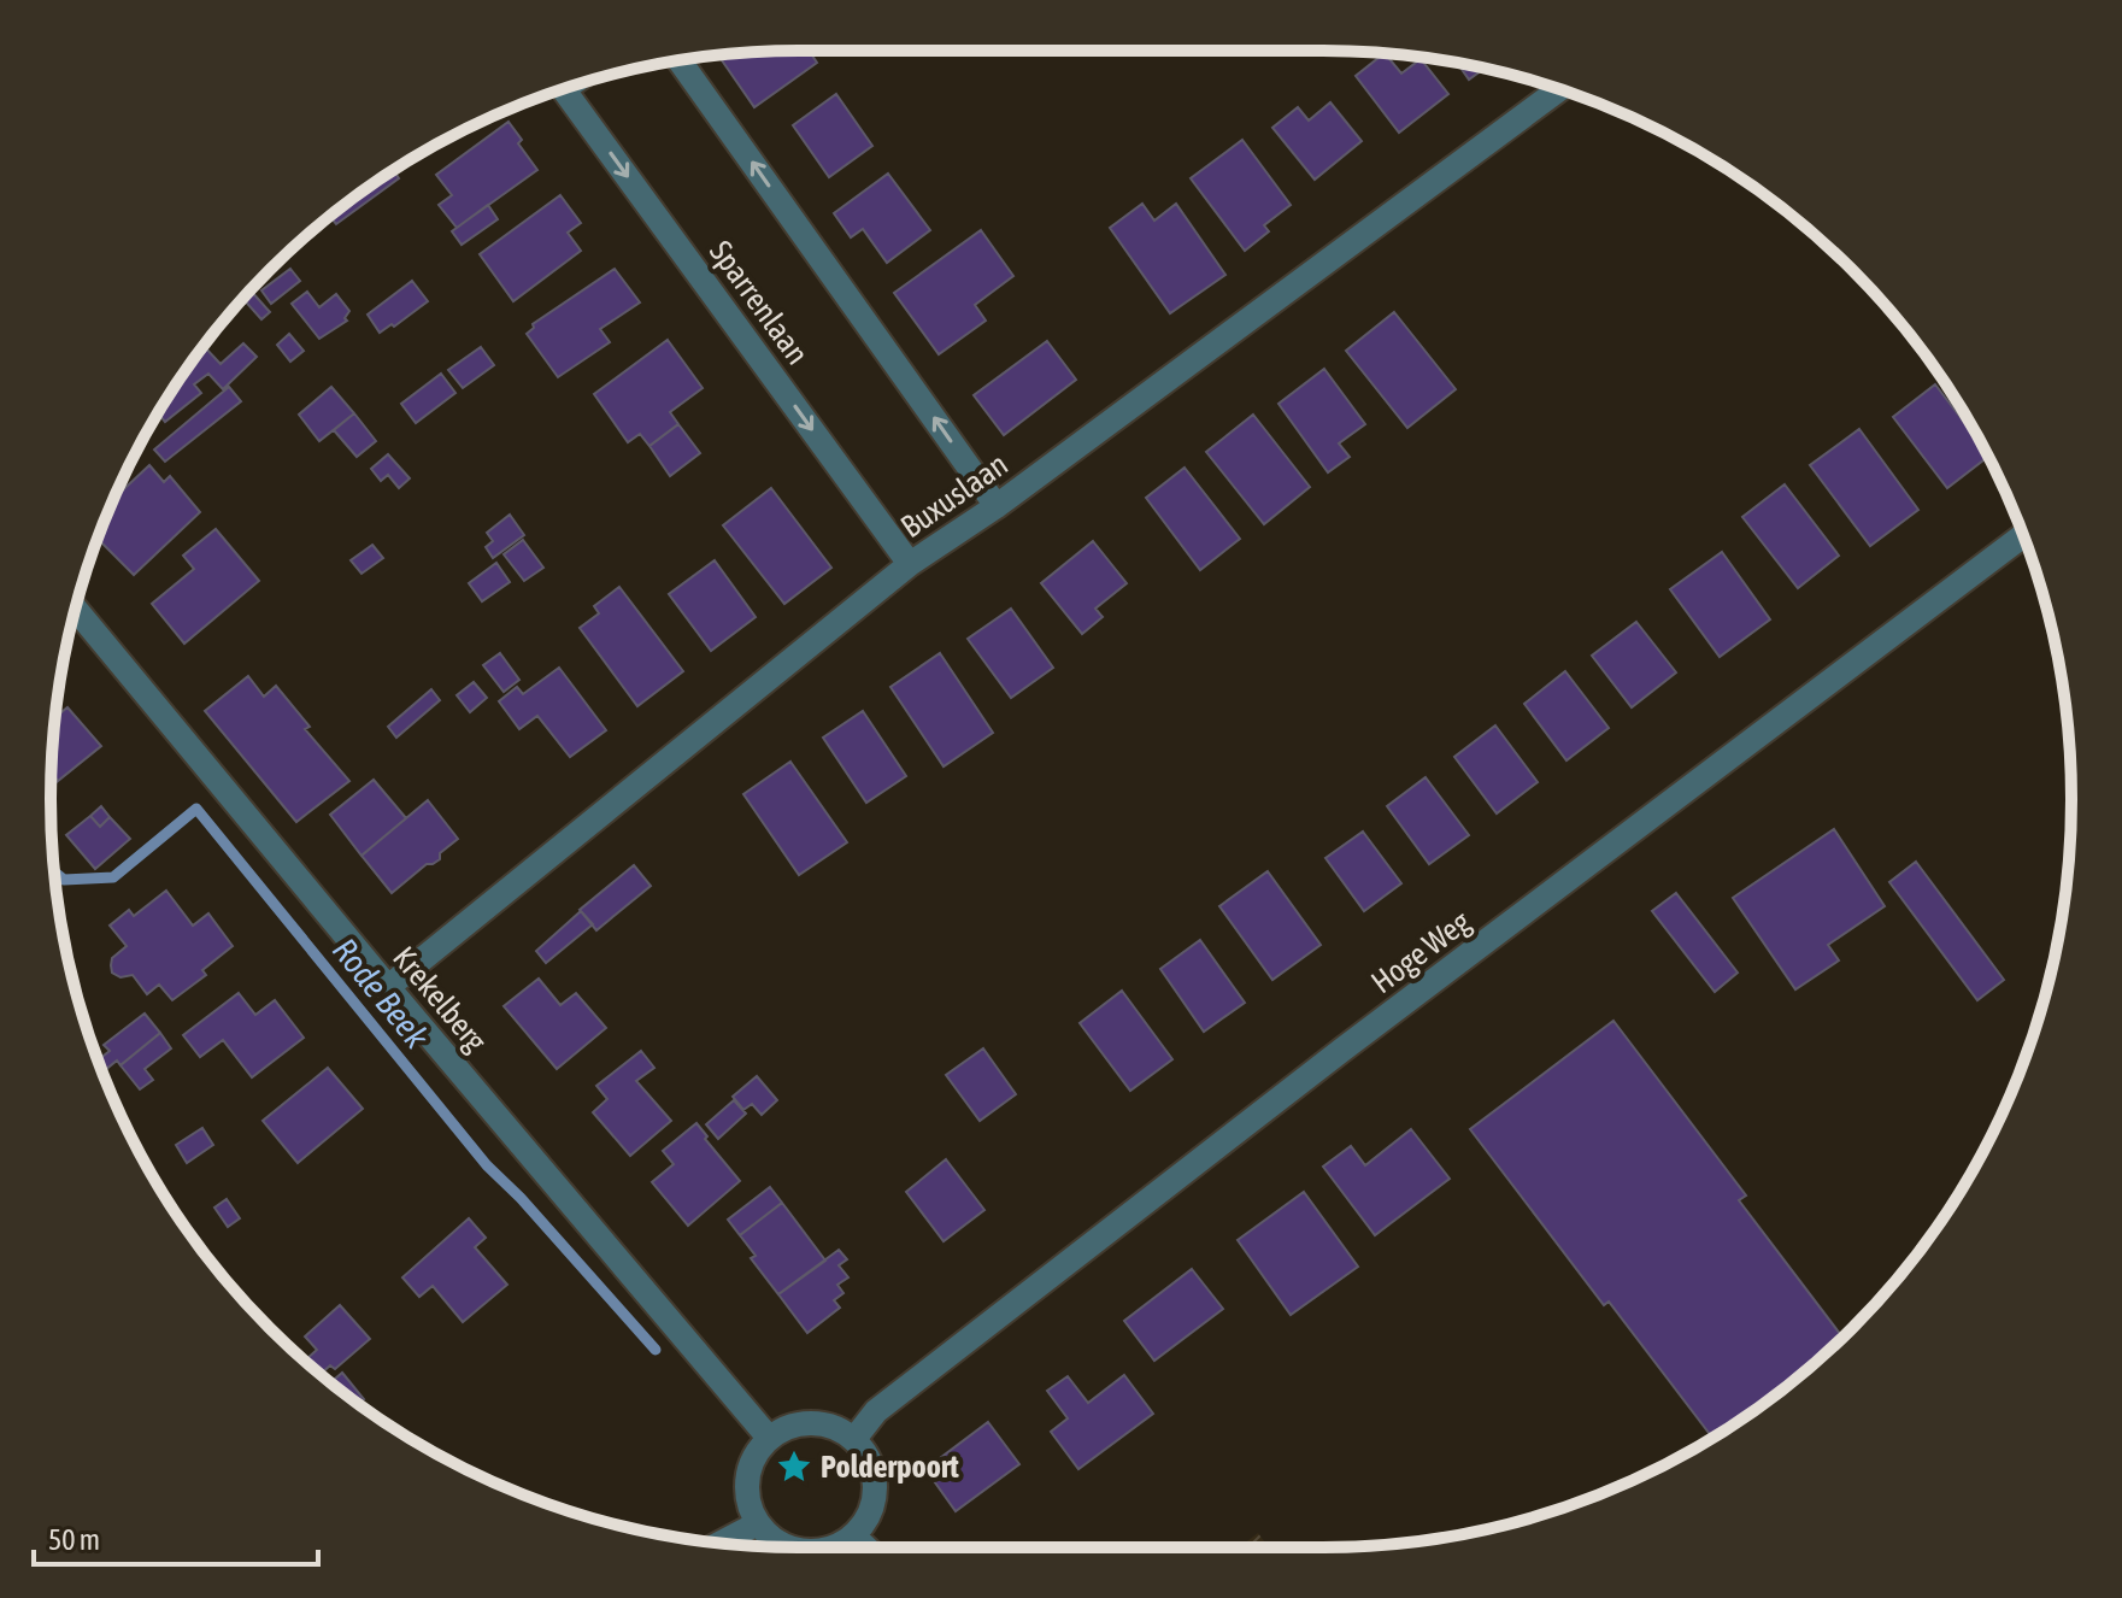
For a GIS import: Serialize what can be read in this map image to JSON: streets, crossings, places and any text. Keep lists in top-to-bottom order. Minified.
{"streets":{"street":["Sparrenlaan","Buxuslaan","Hoge Weg","Krekelberg"]},"crossings":[["Sparrenlaan","Buxuslaan"],["Buxuslaan","Krekelberg"]],"water":["Rode Beek"],"places":{"place":["Polderpoort"]},"scale_bar":"50 m"}
